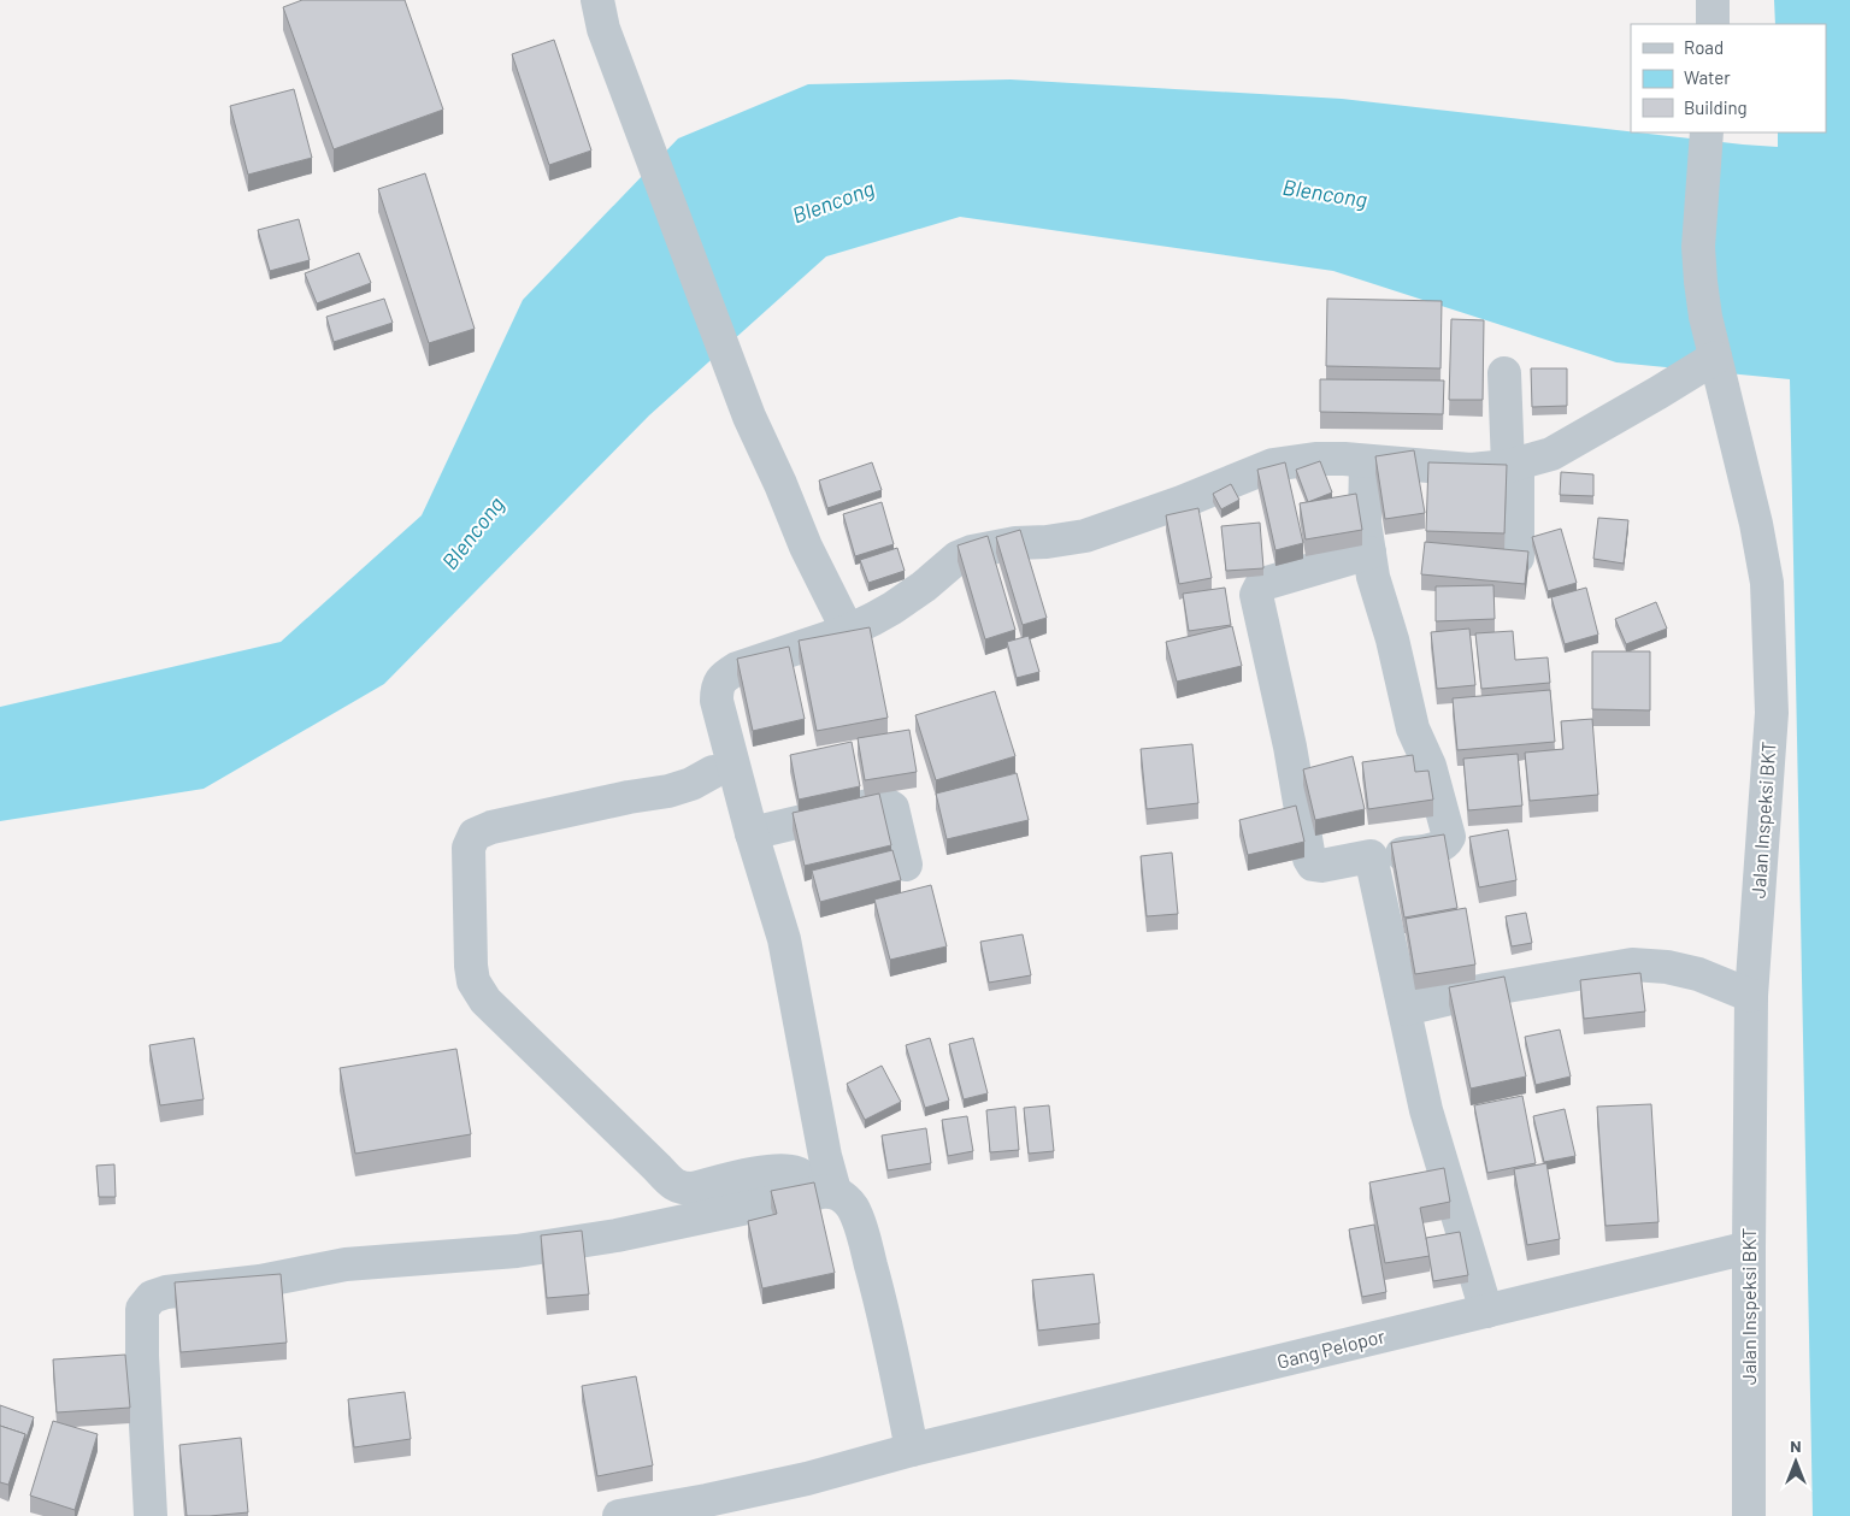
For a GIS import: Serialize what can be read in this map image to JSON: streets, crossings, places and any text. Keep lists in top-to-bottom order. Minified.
{"streets":{"street":["Jalan Inspeksi BKT","Gang Pelopor"]},"crossings":[["Jalan Inspeksi BKT","Gang Pelopor"]],"water":["Blencong"],"legend":["Road","Water","Building"],"north":"top"}
